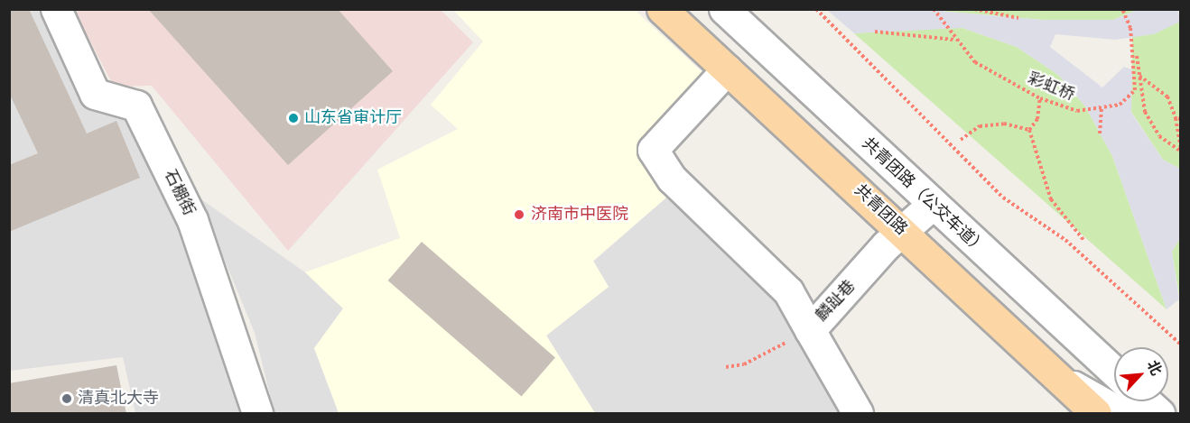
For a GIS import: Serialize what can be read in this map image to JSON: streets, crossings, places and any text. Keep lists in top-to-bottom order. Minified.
{"streets":{"main road":["共青团路"],"street":["石棚街","共青团路（公交车道）","麟趾巷"],"path":["彩虹桥"]},"crossings":[["共青团路（公交车道）","麟趾巷"],["共青团路","麟趾巷"]],"places":["山东省审计厅","济南市中医院","清真北大寺"],"north":"top right"}
